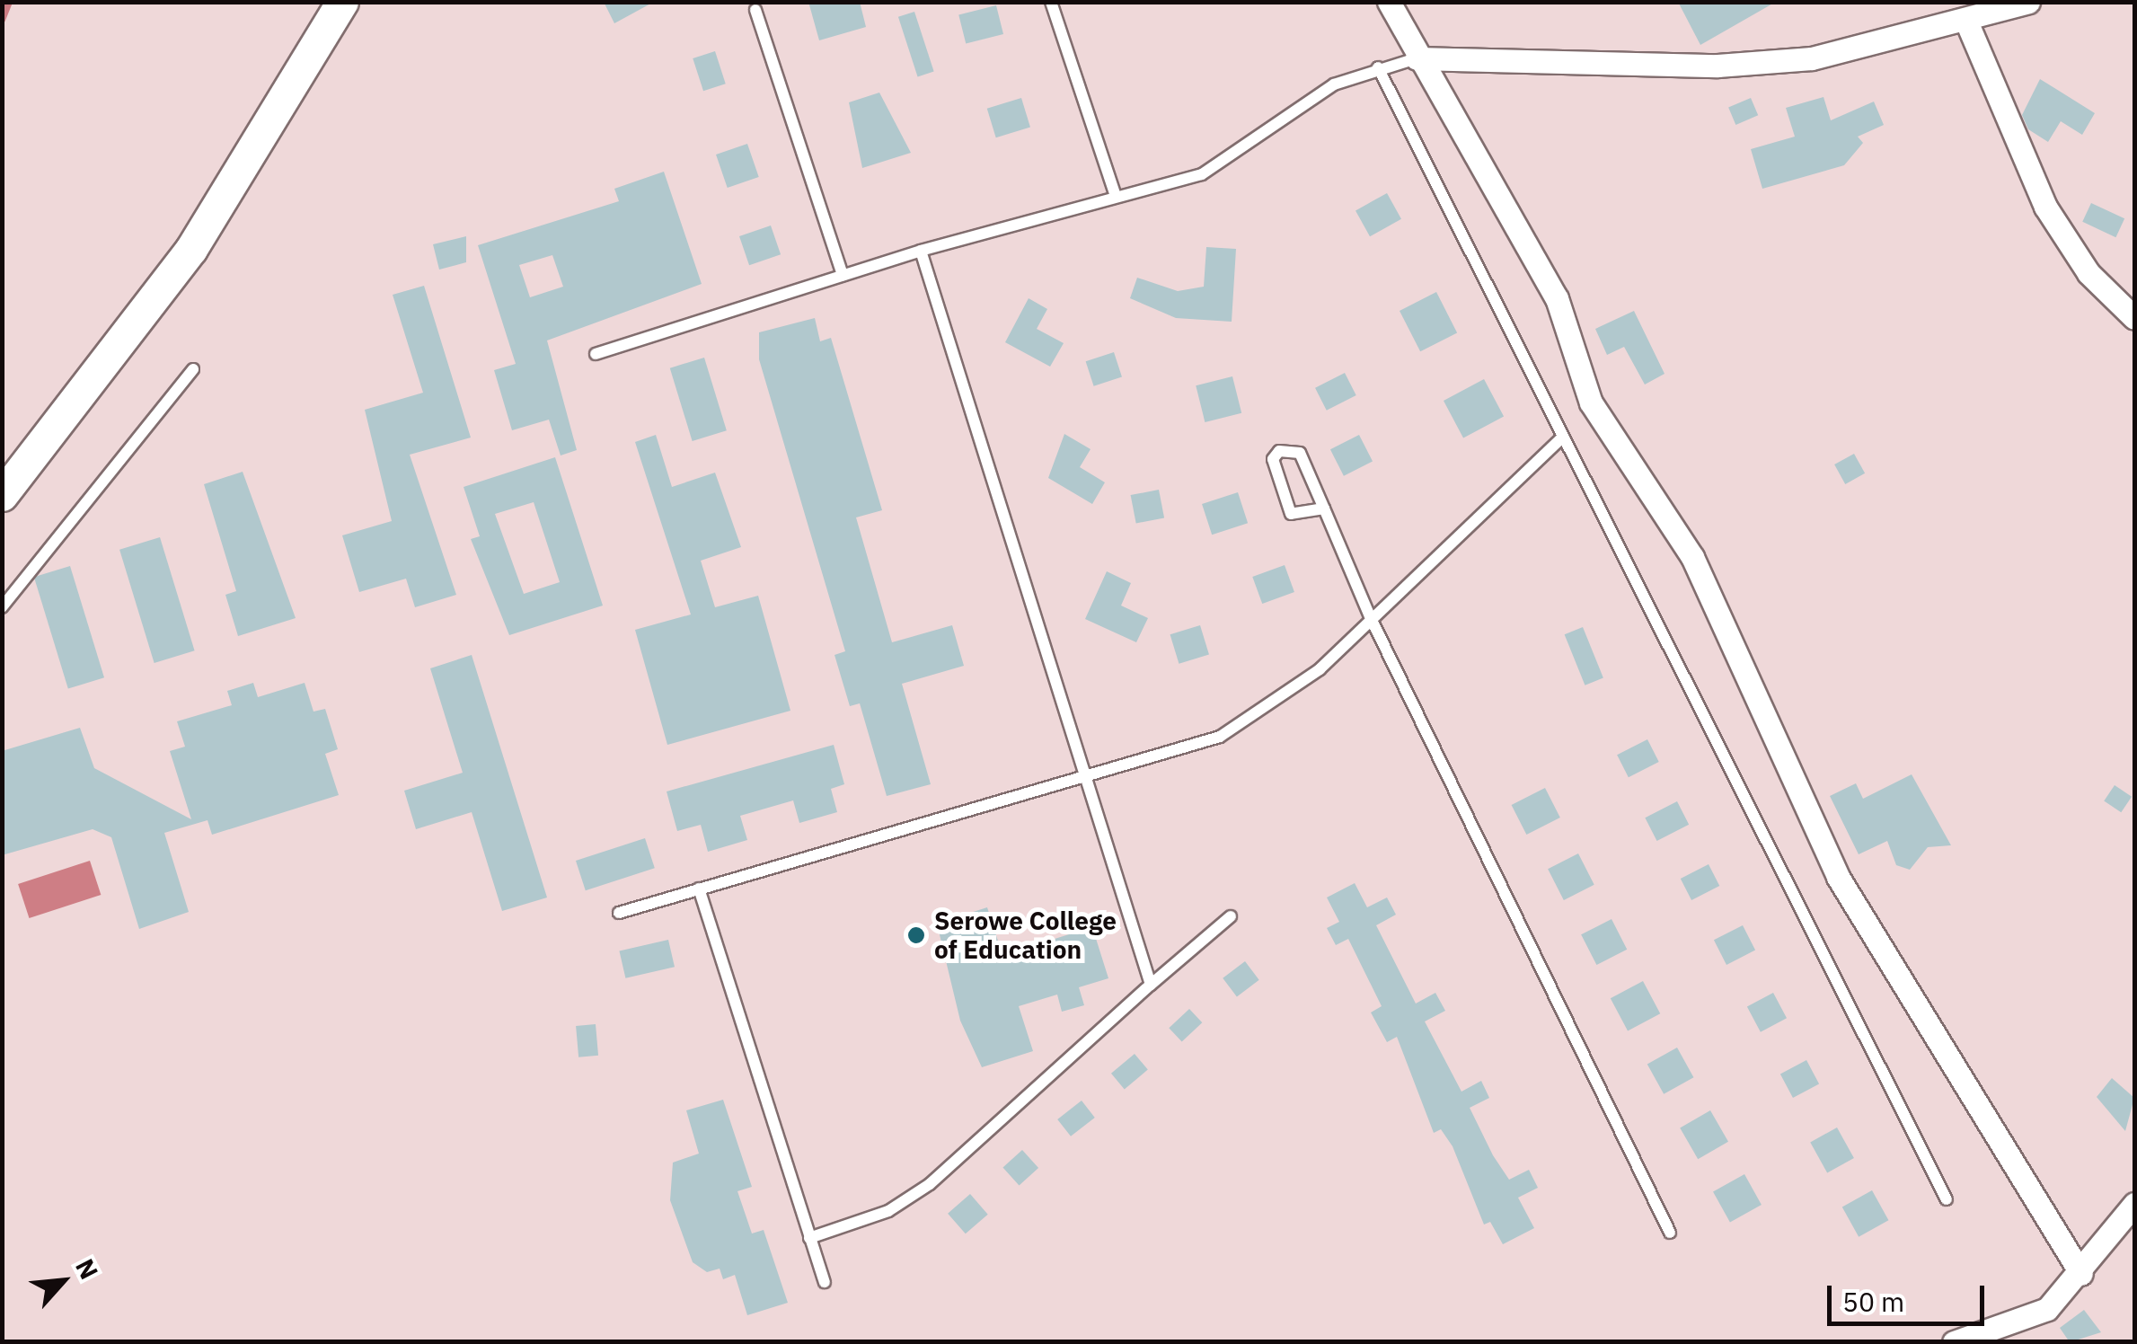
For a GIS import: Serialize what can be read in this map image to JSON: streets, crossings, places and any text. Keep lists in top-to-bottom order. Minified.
{"places":["Serowe College of Education"],"scale_bar":"50 m","north":"top right"}
